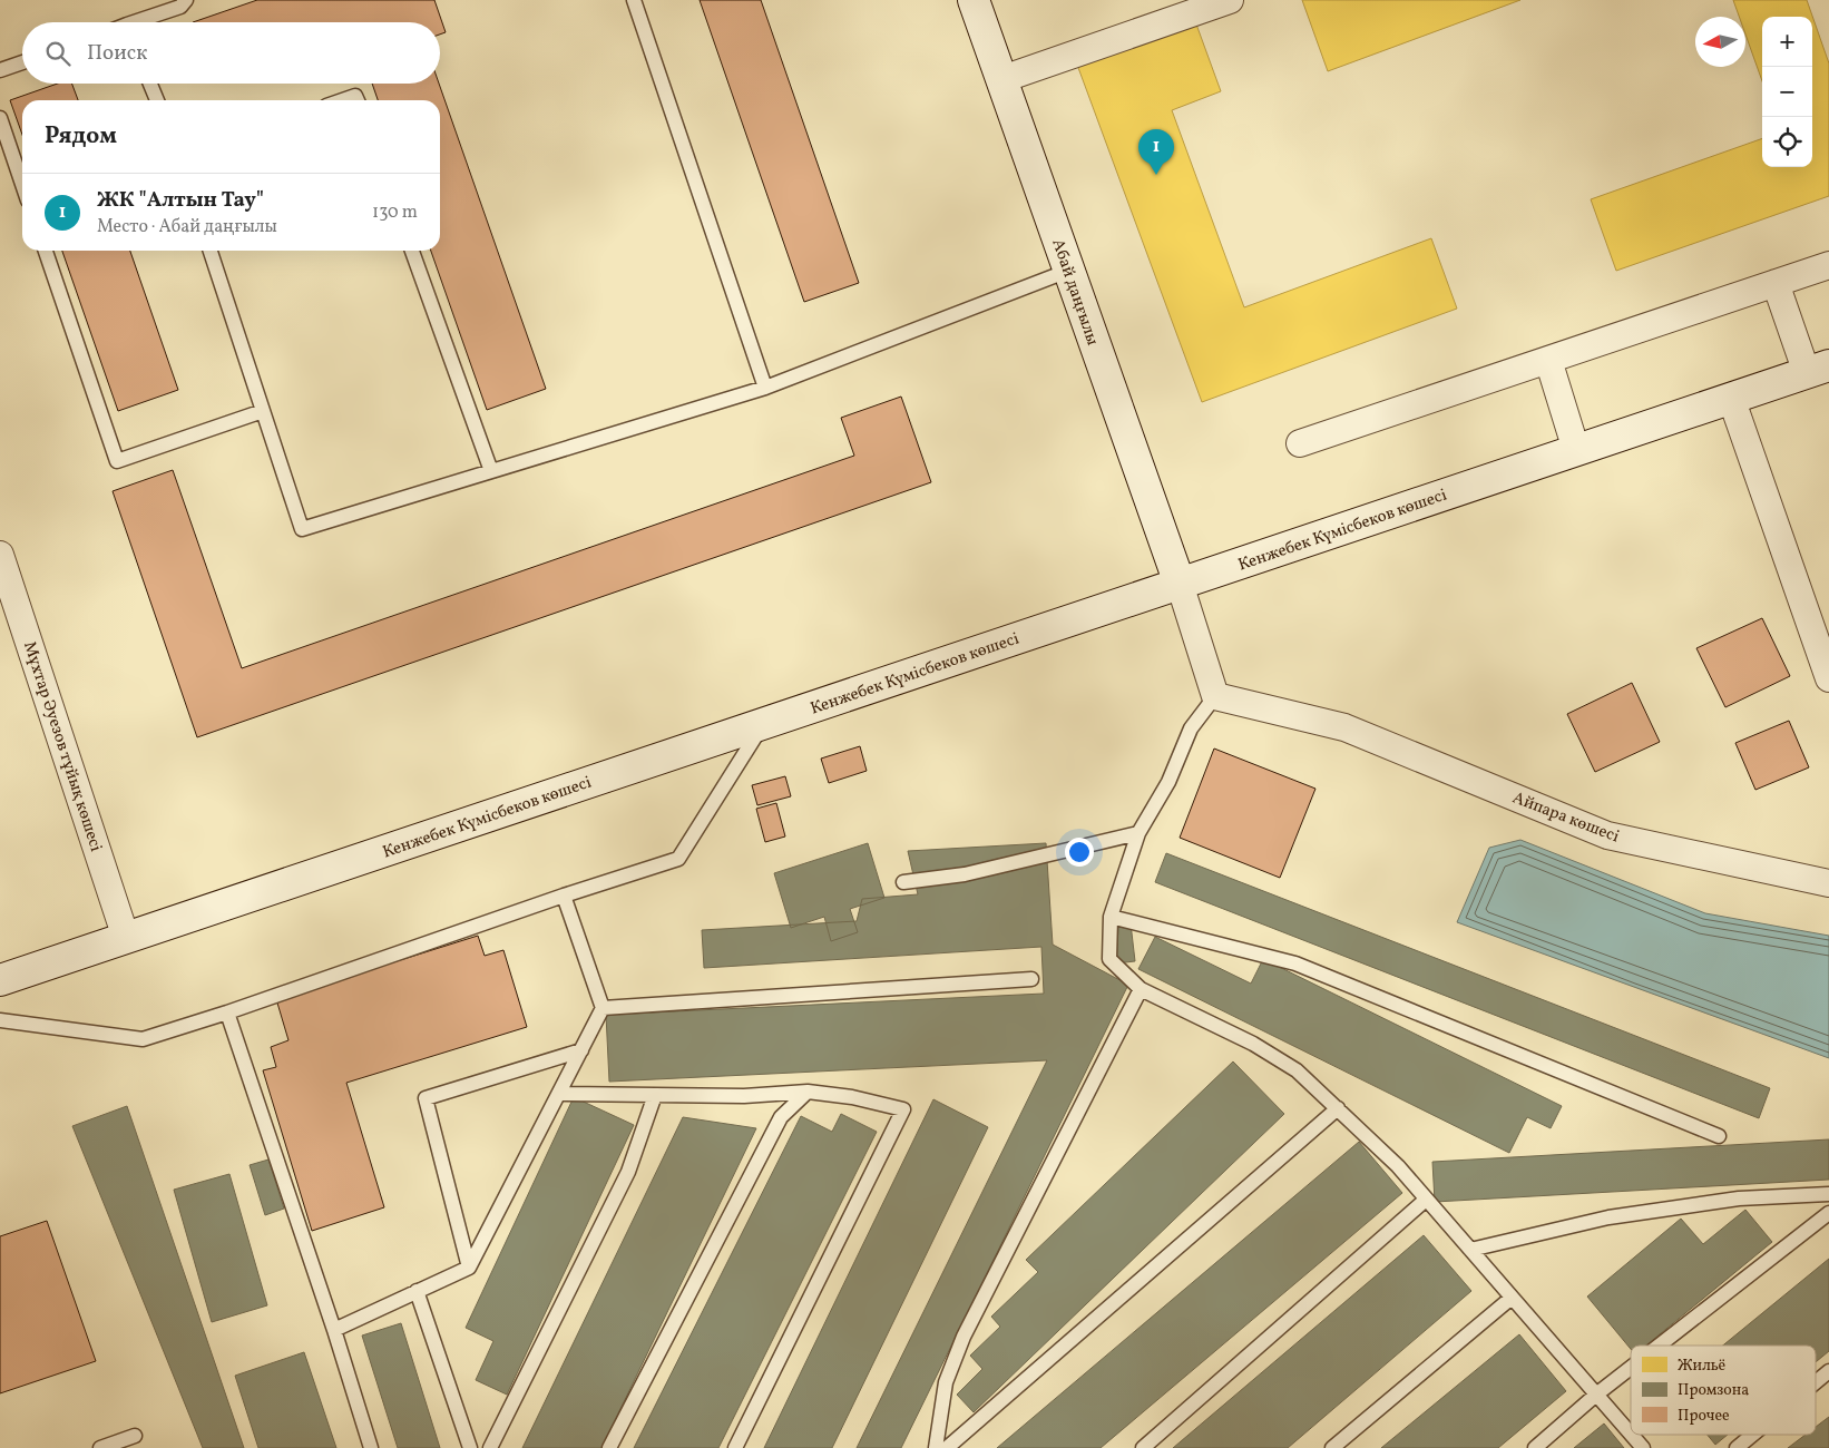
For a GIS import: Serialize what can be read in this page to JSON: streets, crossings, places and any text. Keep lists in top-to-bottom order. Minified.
{"streets":{"street":["Абай даңғылы","Кенжебек Күмісбеков көшесі","Мұхтар Әуезов тұйық көшесі","Айпара көшесі"]},"crossings":[["Абай даңғылы","Кенжебек Күмісбеков көшесі"],["Кенжебек Күмісбеков көшесі","Мұхтар Әуезов тұйық көшесі"]],"legend":["Жильё","Промзона","Прочее"],"north":"left","page":{"map_buttons":["+","−"],"search":"Поиск","heading":"Рядом","pins":"1","list":[{"mark":"1","name":"ЖК \"Алтын Тау\"","note":"Место · Абай даңғылы","value":"130 m"}]}}
